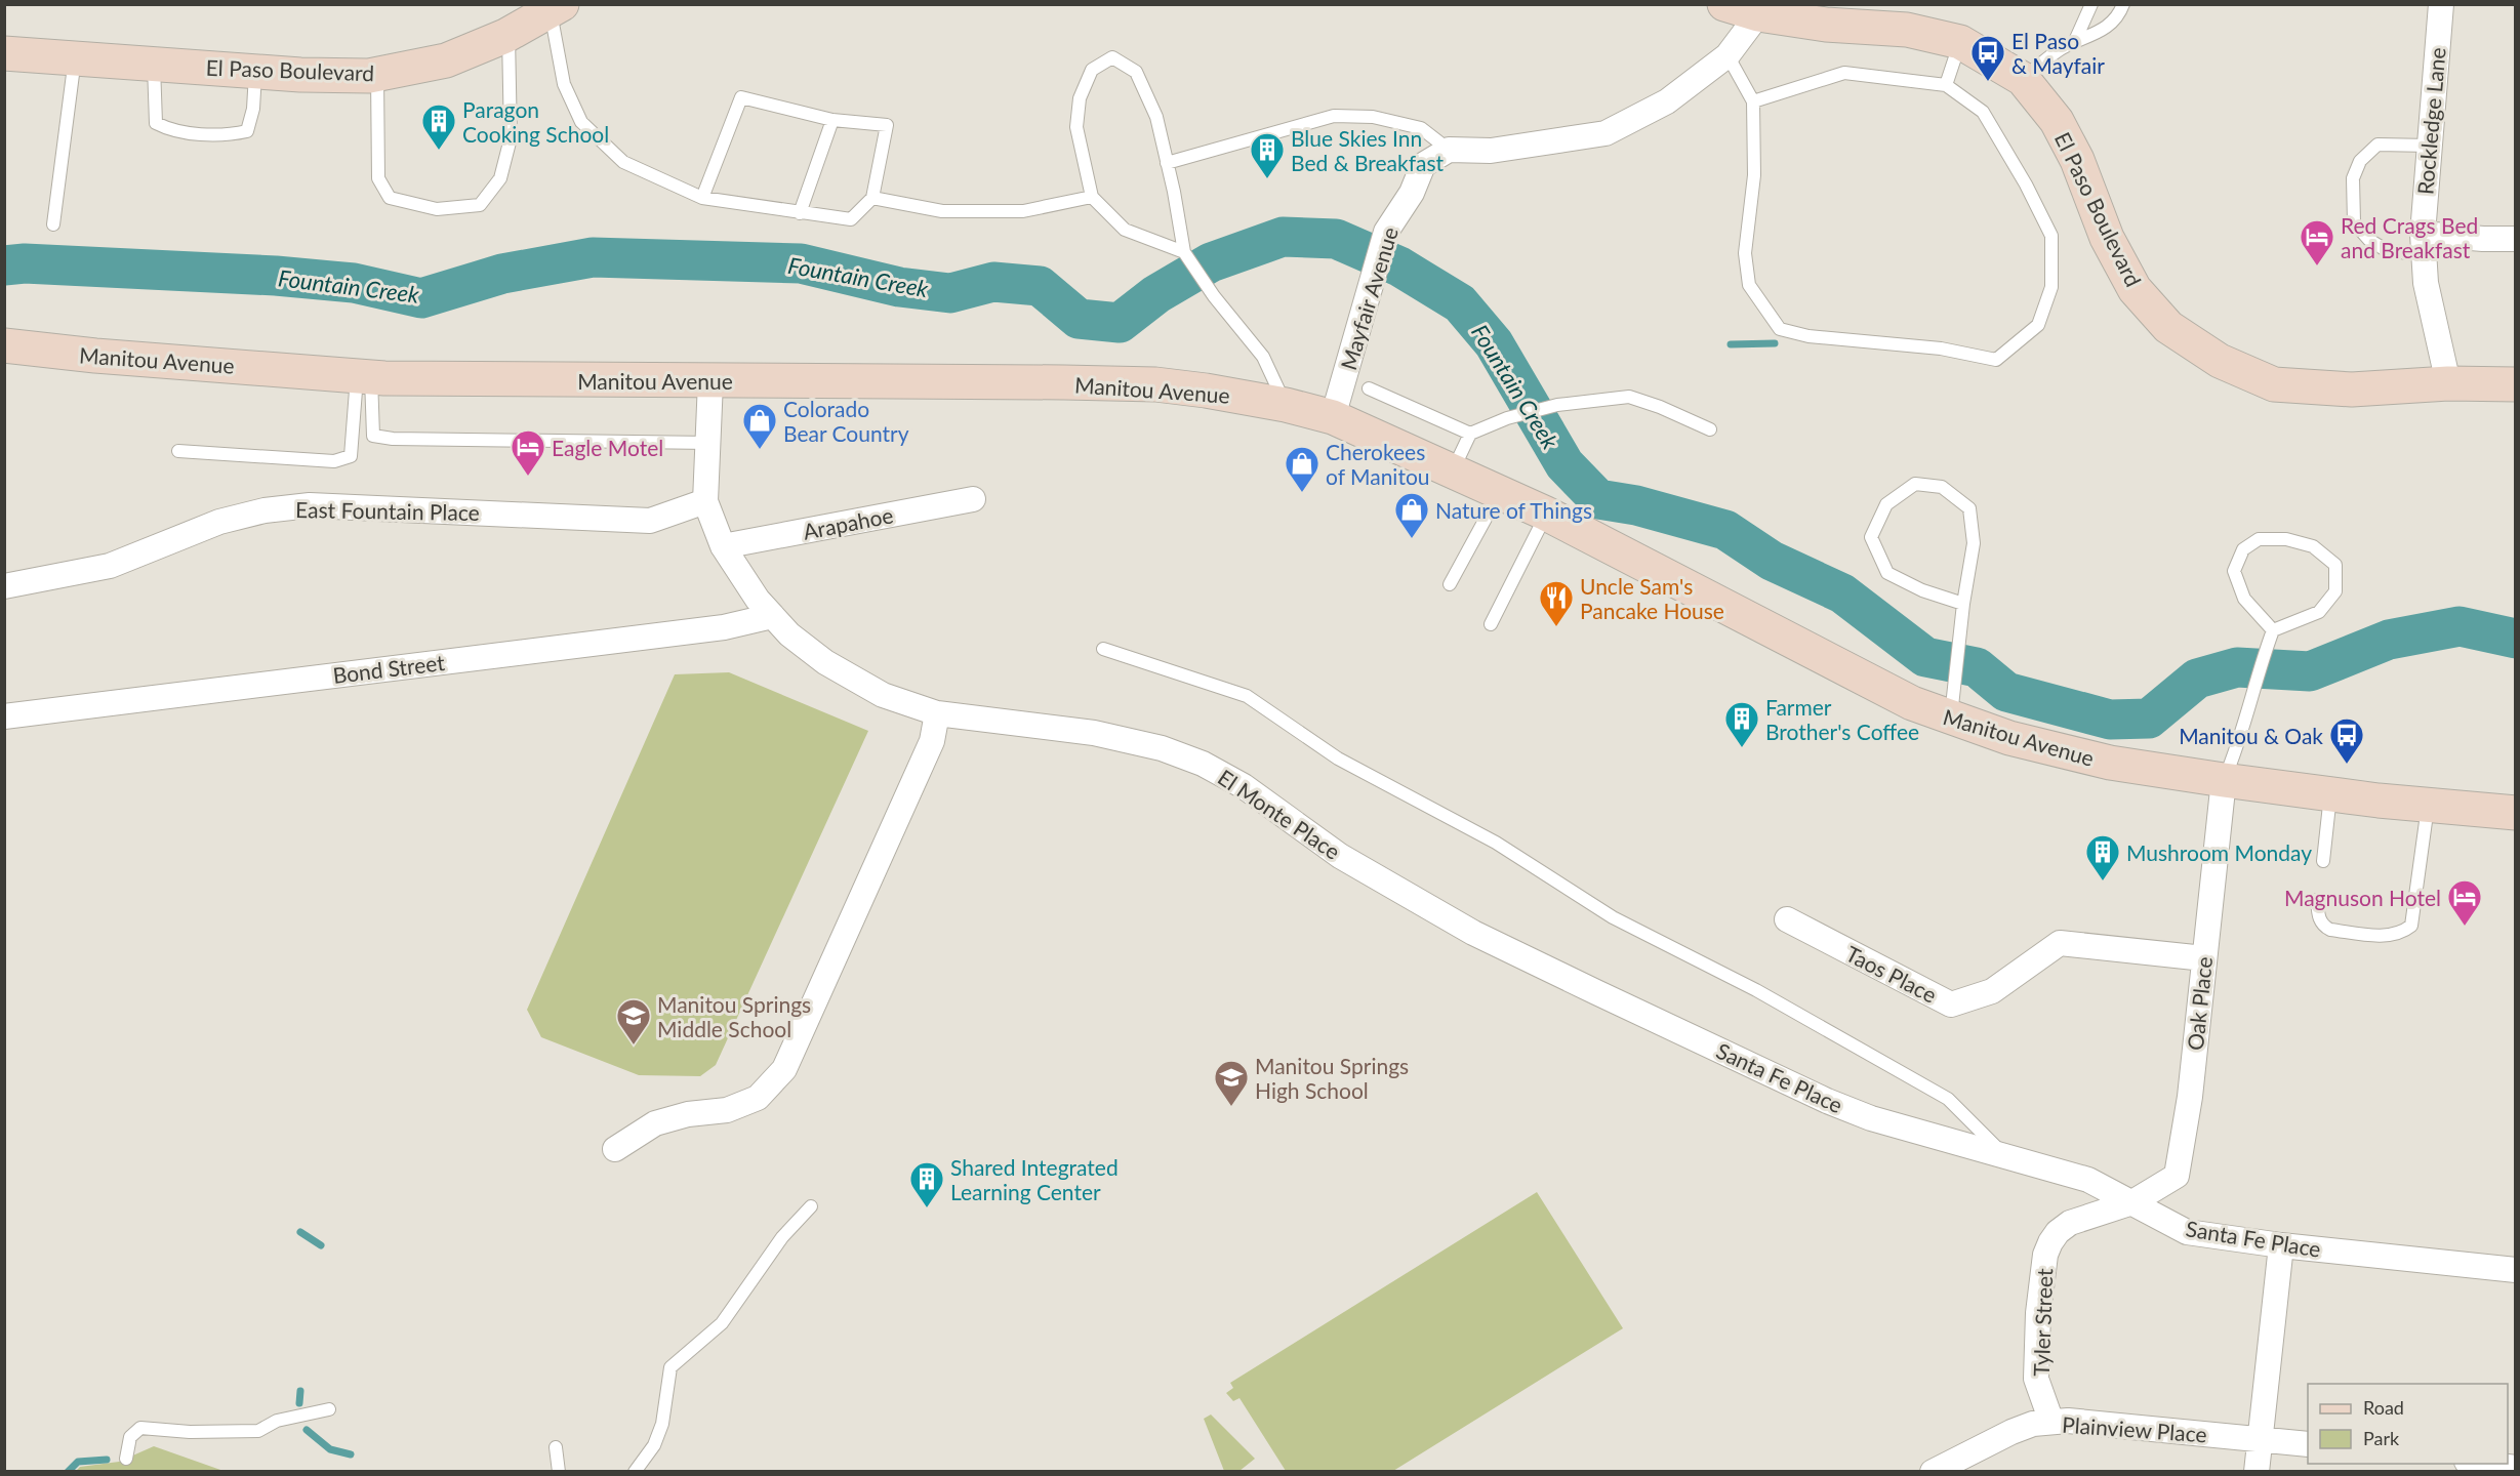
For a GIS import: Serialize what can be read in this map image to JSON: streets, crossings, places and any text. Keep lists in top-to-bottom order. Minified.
{"streets":{"main road":["El Paso Boulevard","Manitou Avenue"],"street":["Rockledge Lane","Mayfair Avenue","East Fountain Place","Arapahoe","Bond Street","El Monte Place","Taos Place","Oak Place","Santa Fe Place","Tyler Street","Plainview Place"]},"crossings":[["El Paso Boulevard","Rockledge Lane"],["Mayfair Avenue","Manitou Avenue"],["Manitou Avenue","El Monte Place"],["Manitou Avenue","Oak Place"],["East Fountain Place","El Monte Place"],["Arapahoe","El Monte Place"],["Bond Street","El Monte Place"],["El Monte Place","Santa Fe Place"],["Taos Place","Oak Place"],["Oak Place","Santa Fe Place"],["Oak Place","Tyler Street"],["Santa Fe Place","Tyler Street"],["Tyler Street","Plainview Place"]],"water":["Fountain Creek"],"places":{"bus stop":["El Paso & Mayfair","Manitou & Oak"],"building":["Paragon Cooking School","Blue Skies Inn Bed & Breakfast","Farmer Brother's Coffee","Mushroom Monday","Shared Integrated Learning Center"],"hotel":["Red Crags Bed and Breakfast","Eagle Motel","Magnuson Hotel"],"shop":["Colorado Bear Country","Cherokees of Manitou","Nature of Things"],"restaurant":["Uncle Sam's Pancake House"],"school or university":["Manitou Springs Middle School","Manitou Springs High School"]},"legend":["Road","Park"]}
